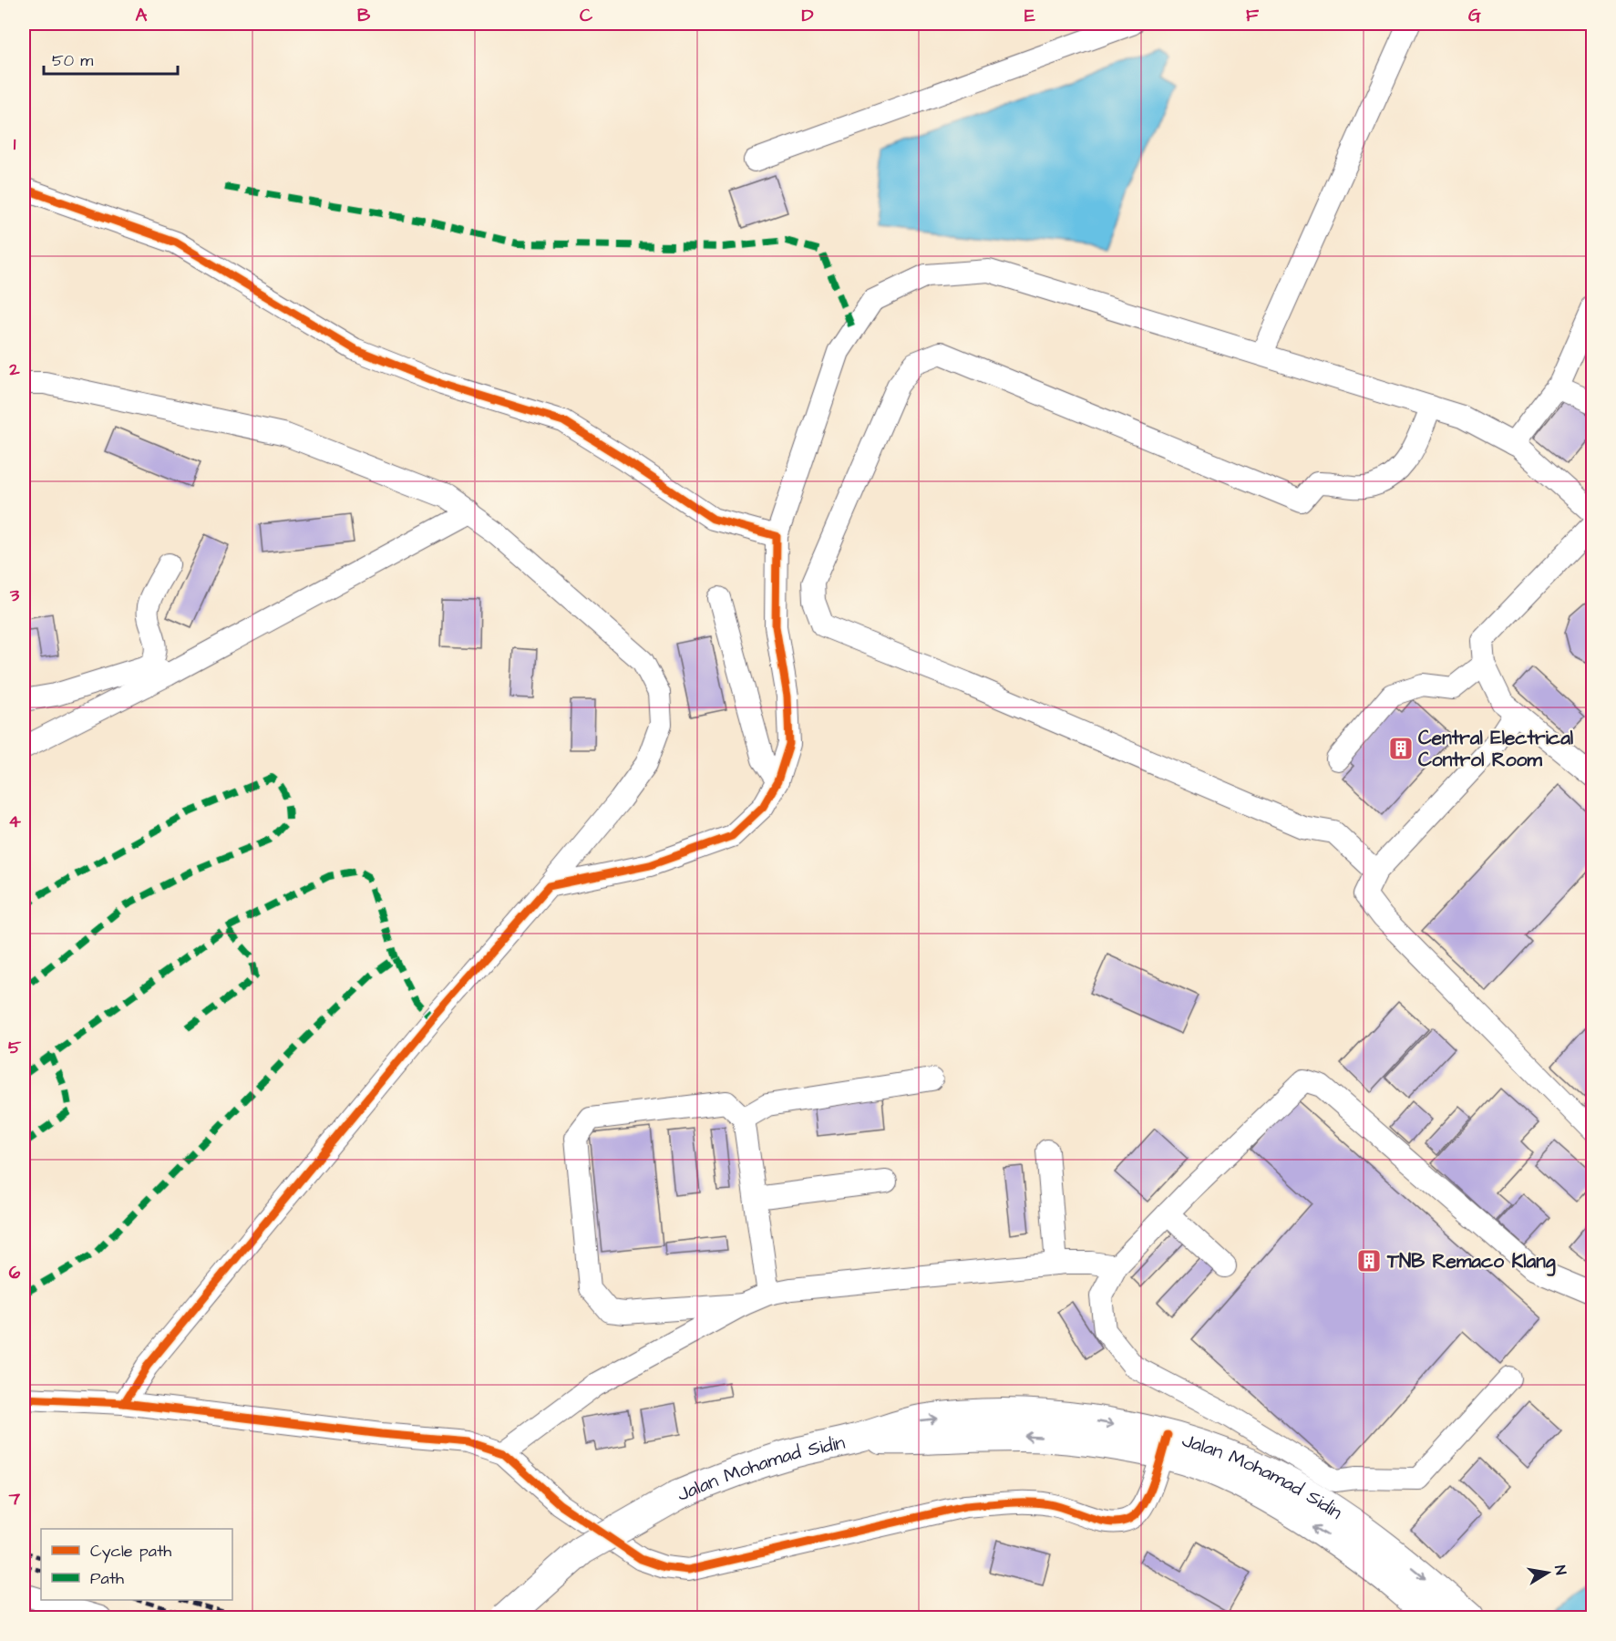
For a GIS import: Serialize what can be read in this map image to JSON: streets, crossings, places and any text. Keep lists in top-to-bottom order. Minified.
{"streets":{"main road":["Jalan Mohamad Sidin"]},"places":{"building":["Central Electrical Control Room","TNB Remaco Klang"]},"legend":["Cycle path","Path"],"scale_bar":"50 m","north":"right","grid":{"columns":["A","B","C","D","E","F","G"],"rows":["1","2","3","4","5","6","7"]}}
